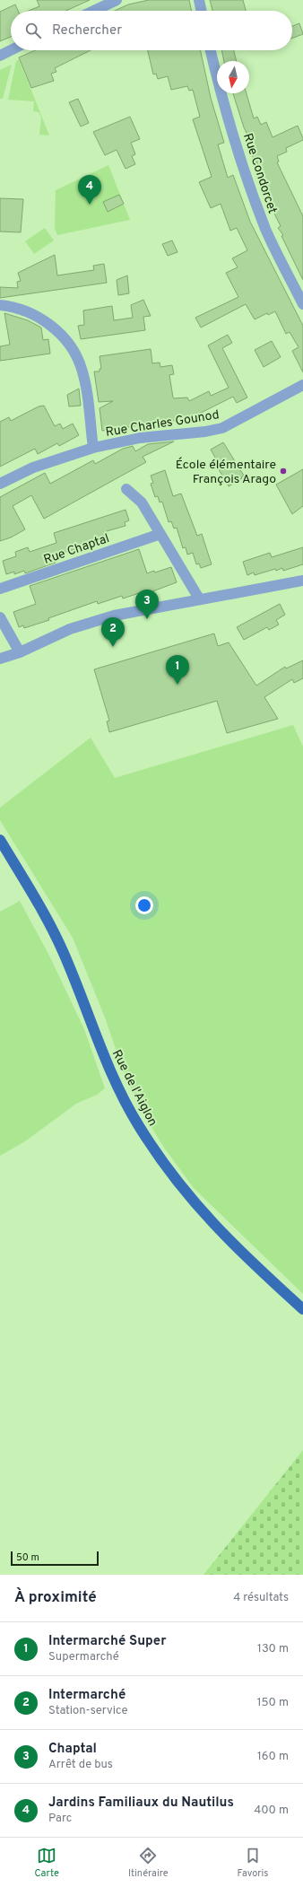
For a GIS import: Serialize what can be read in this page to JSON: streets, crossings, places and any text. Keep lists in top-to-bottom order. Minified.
{"streets":{"main road":["Rue de l'Aiglon"],"street":["Rue Condorcet","Rue Charles Gounod","Rue Chaptal"]},"places":["École élémentaire François Arago"],"scale_bar":"50 m","north":"bottom","page":{"search":"Rechercher","pins":["4","3","2","1"],"scale":"50 m","heading":["À proximité","4 résultats"],"list":[{"mark":"1","name":"Intermarché Super","note":"Supermarché","value":"130 m"},{"mark":"2","name":"Intermarché","note":"Station-service","value":"150 m"},{"mark":"3","name":"Chaptal","note":"Arrêt de bus","value":"160 m"},{"mark":"4","name":"Jardins Familiaux du Nautilus","note":"Parc","value":"400 m"}],"nav":["Carte","Itinéraire","Favoris"]}}
